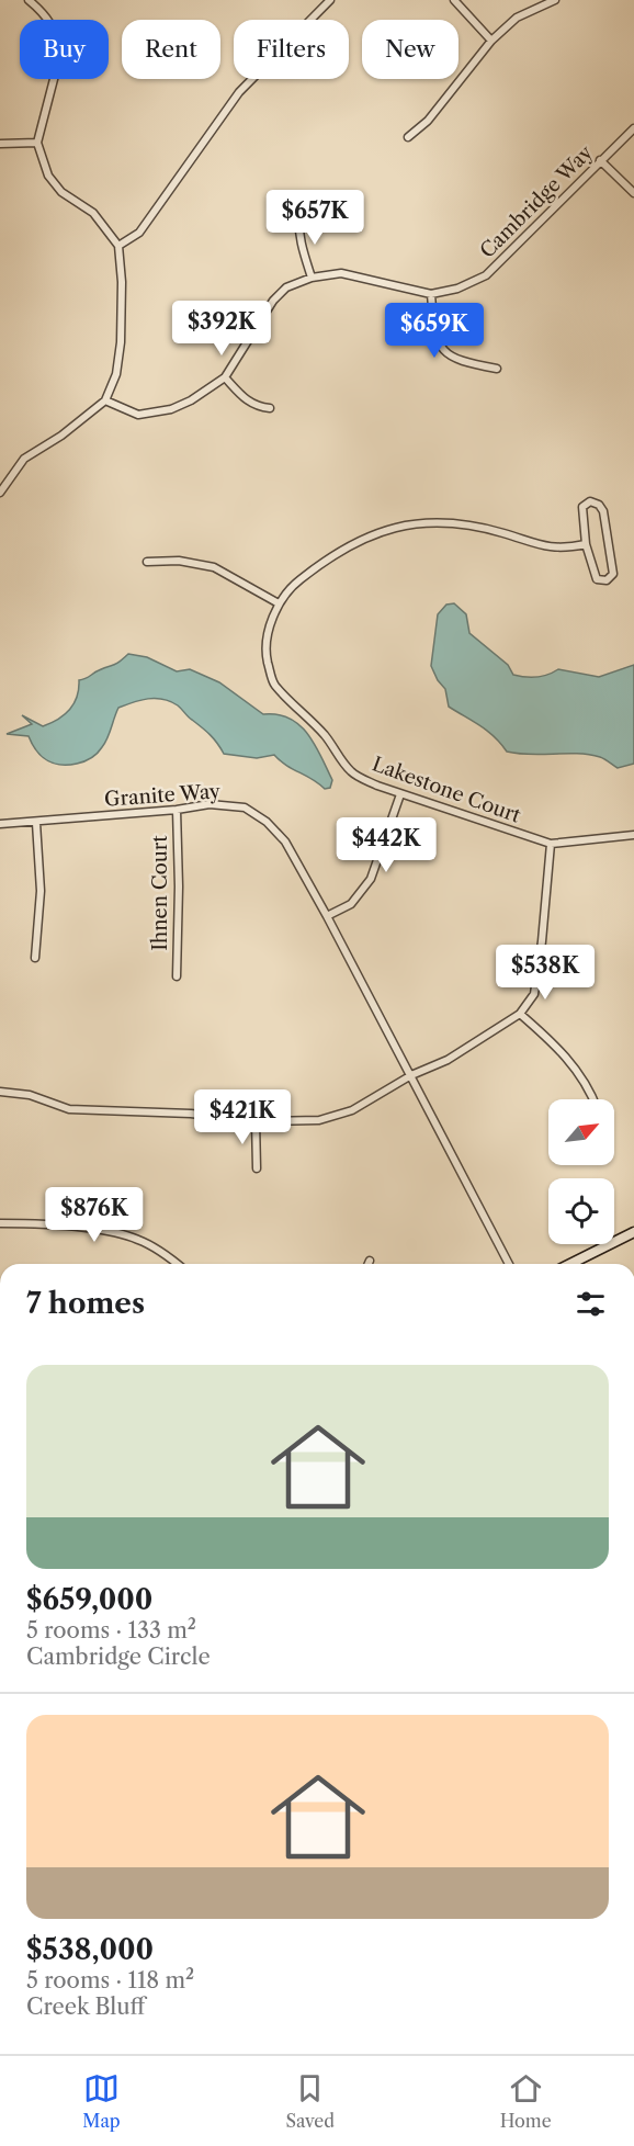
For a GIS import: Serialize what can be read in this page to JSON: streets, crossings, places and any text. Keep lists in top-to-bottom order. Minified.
{"streets":{"street":["Cambridge Way","Lakestone Court","Granite Way","Ihnen Court"]},"crossings":[["Granite Way","Ihnen Court"]],"north":"top right","page":{"chip":["Buy","Rent","Filters","New"],"price":["$657K","$392K","$659K","$442K","$538K","$421K","$876K"],"heading":"7 homes","list":[{"name":"$659,000","note":"5 rooms · 133 m² · Cambridge Circle"},{"name":"$538,000","note":"5 rooms · 118 m² · Creek Bluff"}],"tabs":["Map","Saved","Home"]}}
